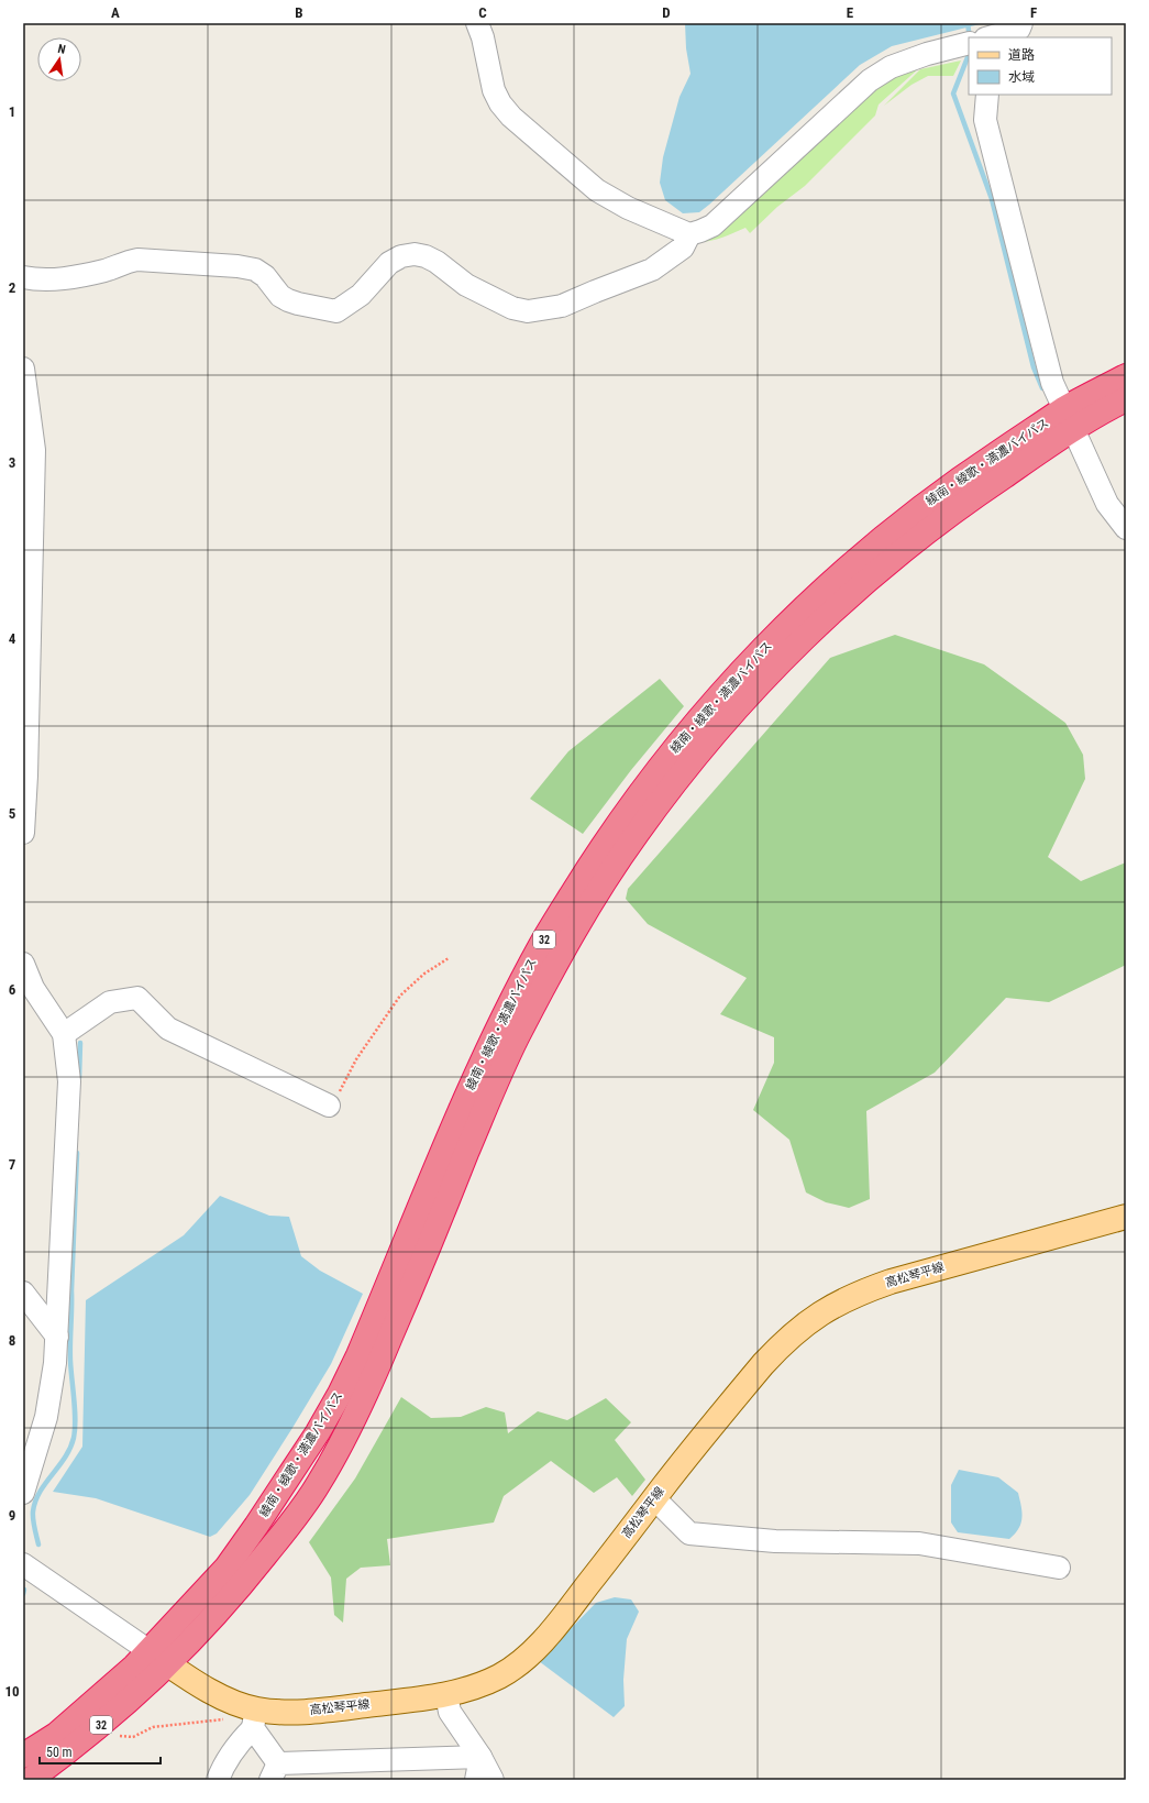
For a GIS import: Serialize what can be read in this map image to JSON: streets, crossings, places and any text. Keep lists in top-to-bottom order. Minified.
{"streets":{"highway":["綾南・綾歌・満濃バイパス","32"],"main road":["高松琴平線"]},"crossings":[["綾南・綾歌・満濃バイパス","高松琴平線"]],"legend":["道路","水域"],"scale_bar":"50 m","north":"top","grid":{"columns":["A","B","C","D","E","F"],"rows":["1","2","3","4","5","6","7","8","9","10"]}}
